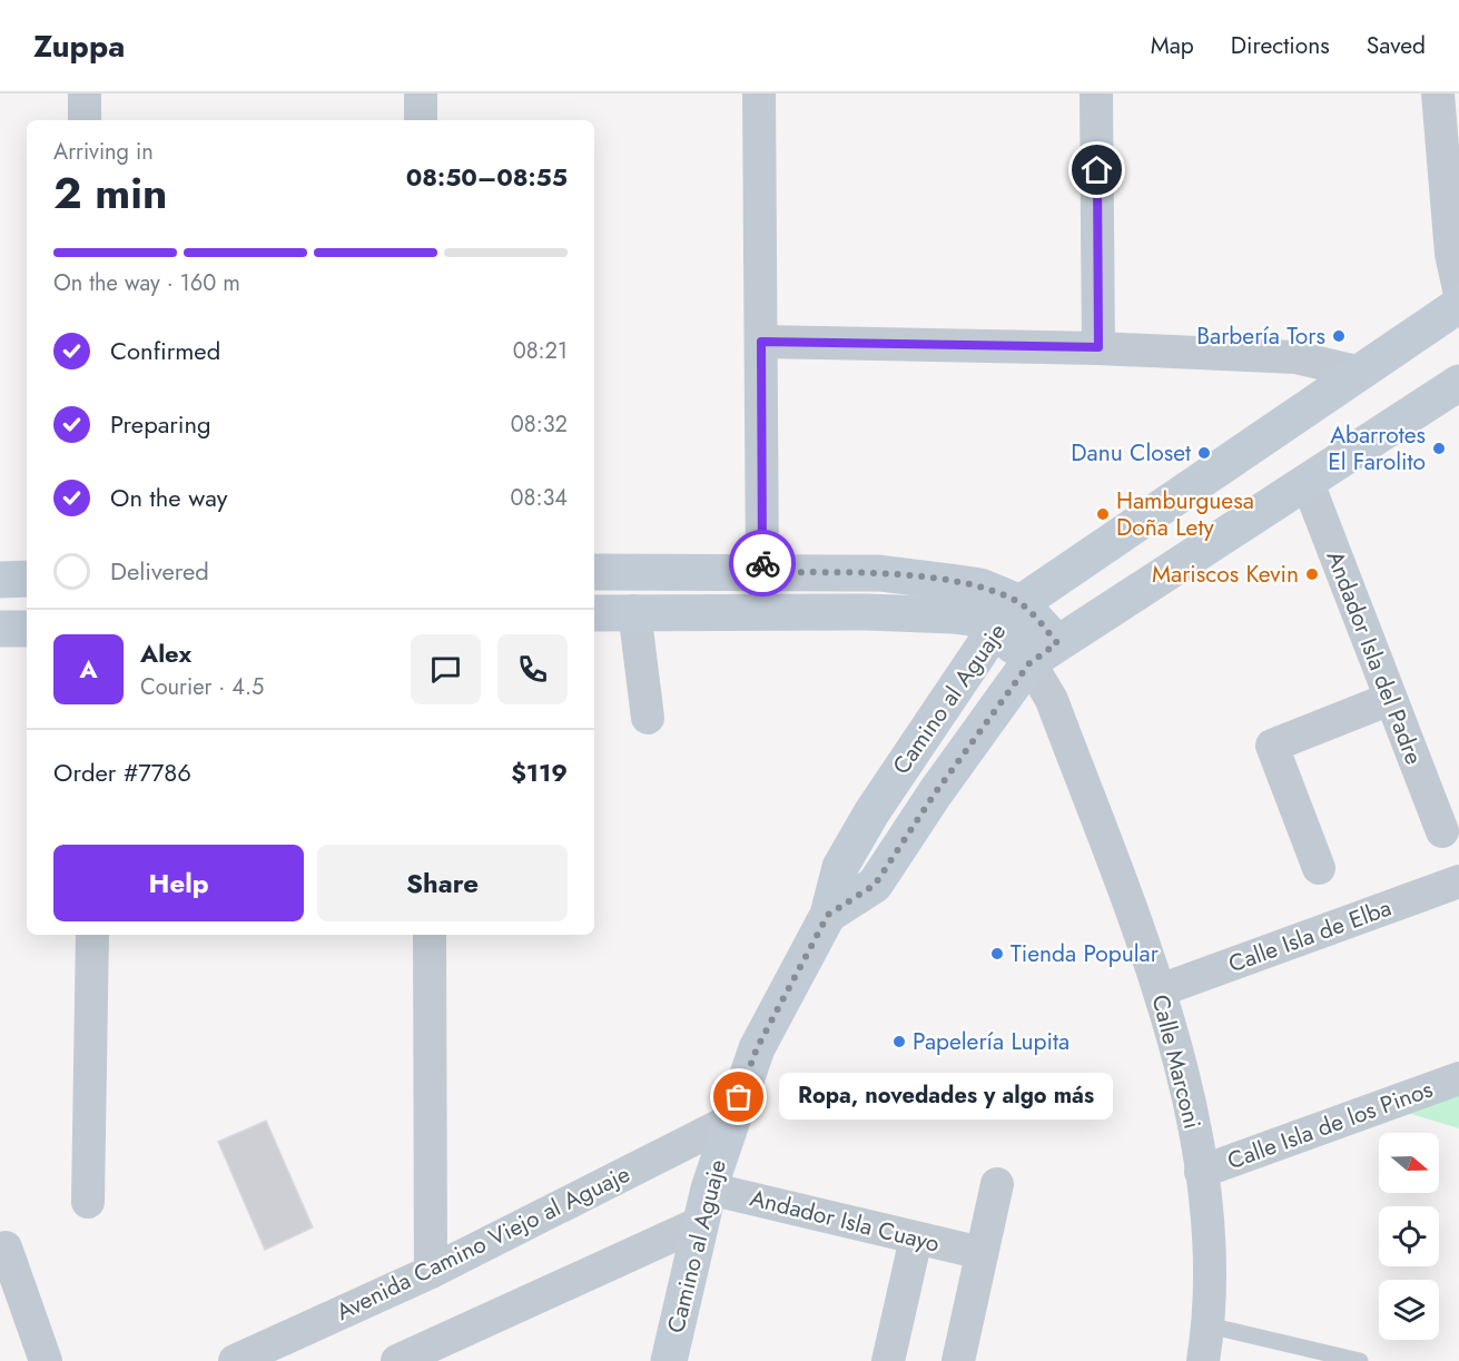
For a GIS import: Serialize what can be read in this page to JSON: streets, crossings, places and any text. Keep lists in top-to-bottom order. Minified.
{"streets":{"main road":["Camino al Aguaje"],"street":["Andador Isla del Padre","Calle Isla de Elba","Calle Marconi","Calle Isla de los Pinos","Andador Isla Cuayo","Avenida Camino Viejo al Aguaje"]},"crossings":[["Andador Isla del Padre","Camino al Aguaje"],["Camino al Aguaje","Calle Marconi"],["Camino al Aguaje","Andador Isla Cuayo"],["Camino al Aguaje","Avenida Camino Viejo al Aguaje"],["Calle Isla de Elba","Calle Marconi"],["Calle Marconi","Calle Isla de los Pinos"]],"places":["Barbería Tors","Abarrotes El Farolito","Danu Closet","Hamburguesa Doña Lety","Mariscos Kevin","Tienda Popular","Papelería Lupita","Ropa, novedades y algo más"],"north":"right","page":{"header":"Zuppa","nav":["Map","Directions","Saved"],"heading":["2 min","Arriving in","08:50–08:55"],"panel":["Alex","Courier · 4.5","Order #7786","$119"],"bar":"On the way · 160 m","list":[["Confirmed","08:21"],["Preparing","08:32"],["On the way","08:34"],"Delivered"],"round":"A","buttons":["Help","Share"],"bubble":"Ropa, novedades y algo más"}}
